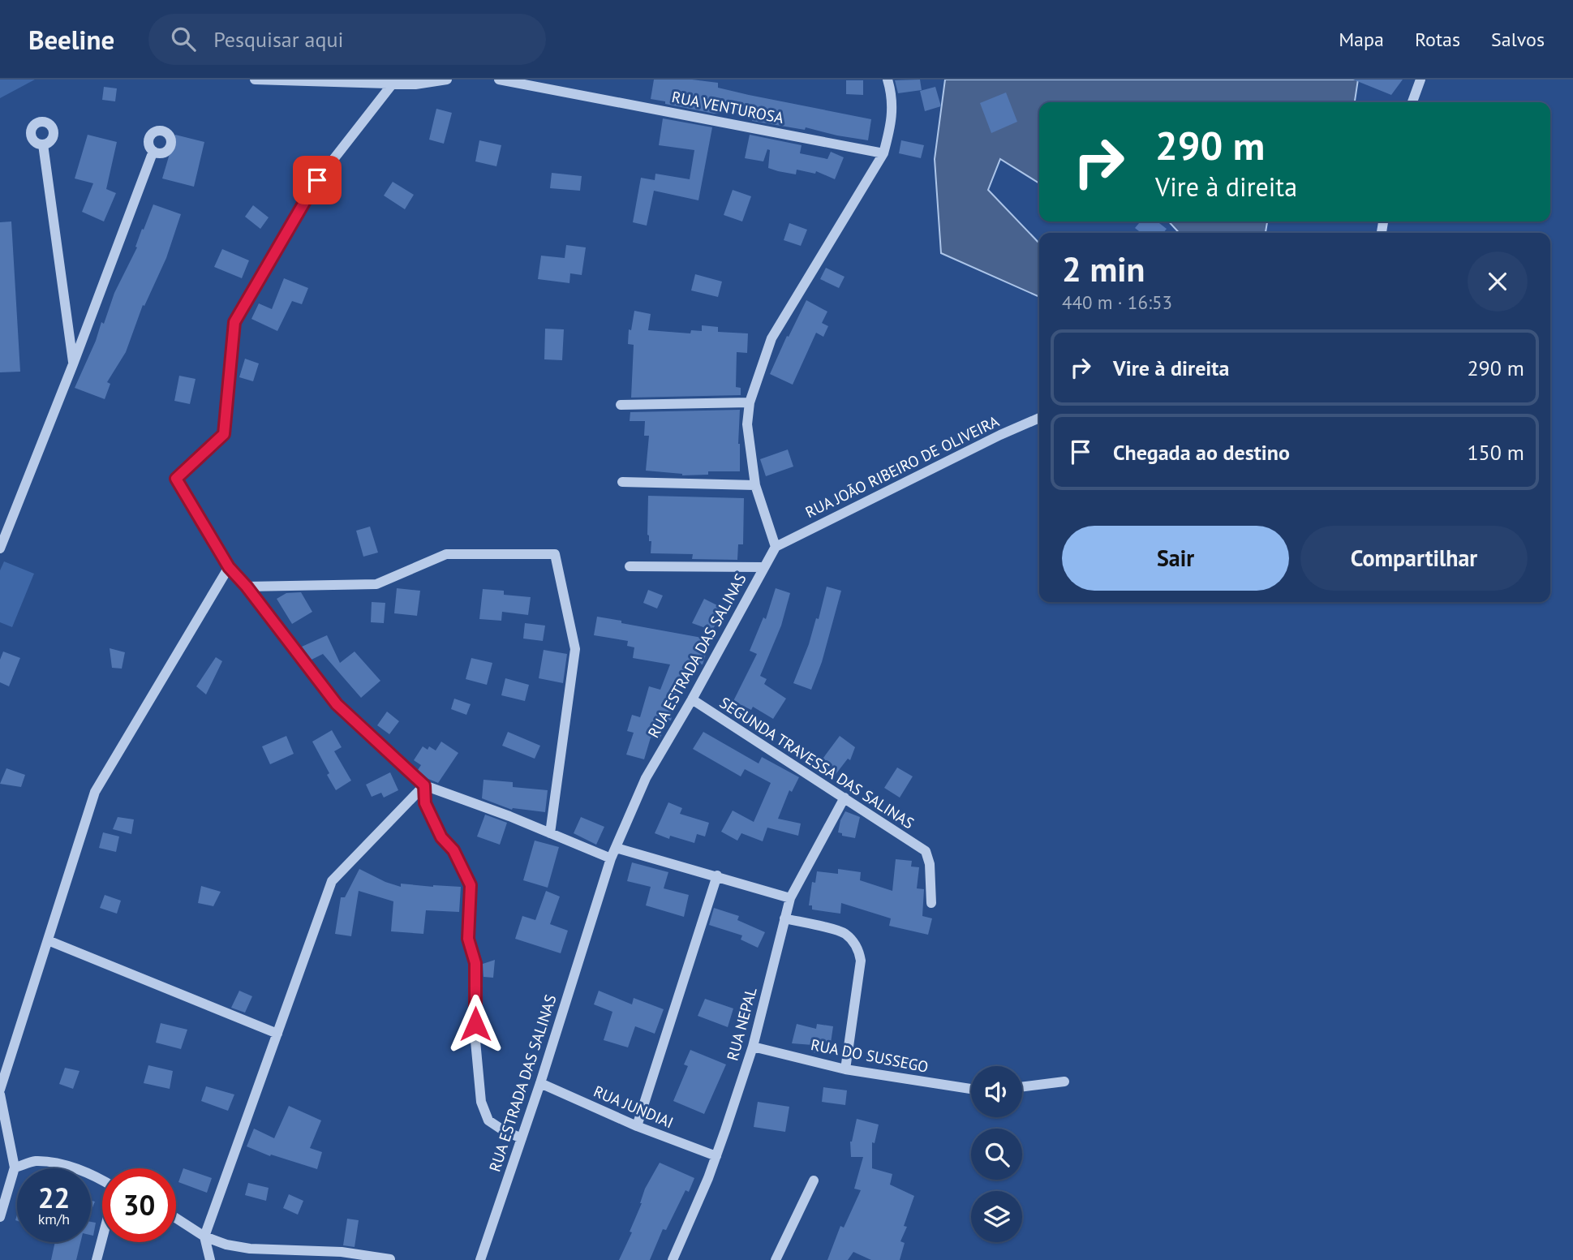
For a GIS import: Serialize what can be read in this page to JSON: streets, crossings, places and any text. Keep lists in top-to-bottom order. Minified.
{"streets":{"street":["RUA VENTUROSA","RUA JOÃO RIBEIRO DE OLIVEIRA","RUA ESTRADA DAS SALINAS","SEGUNDA TRAVESSA DAS SALINAS","RUA NEPAL","RUA DO SUSSEGO","RUA JUNDIAI"]},"crossings":[["RUA JOÃO RIBEIRO DE OLIVEIRA","RUA ESTRADA DAS SALINAS"],["RUA ESTRADA DAS SALINAS","SEGUNDA TRAVESSA DAS SALINAS"],["RUA ESTRADA DAS SALINAS","RUA JUNDIAI"],["RUA NEPAL","RUA DO SUSSEGO"],["RUA NEPAL","RUA JUNDIAI"]],"page":{"header":"Beeline","search":"Pesquisar aqui","nav":["Mapa","Rotas","Salvos"],"turn":["290 m","Vire à direita"],"heading":["2 min","440 m · 16:53"],"list":[{"name":"Vire à direita","value":"290 m"},{"name":"Chegada ao destino","value":"150 m"}],"buttons":["Sair","Compartilhar"],"speed":"22 km/h","limit":"30"}}
